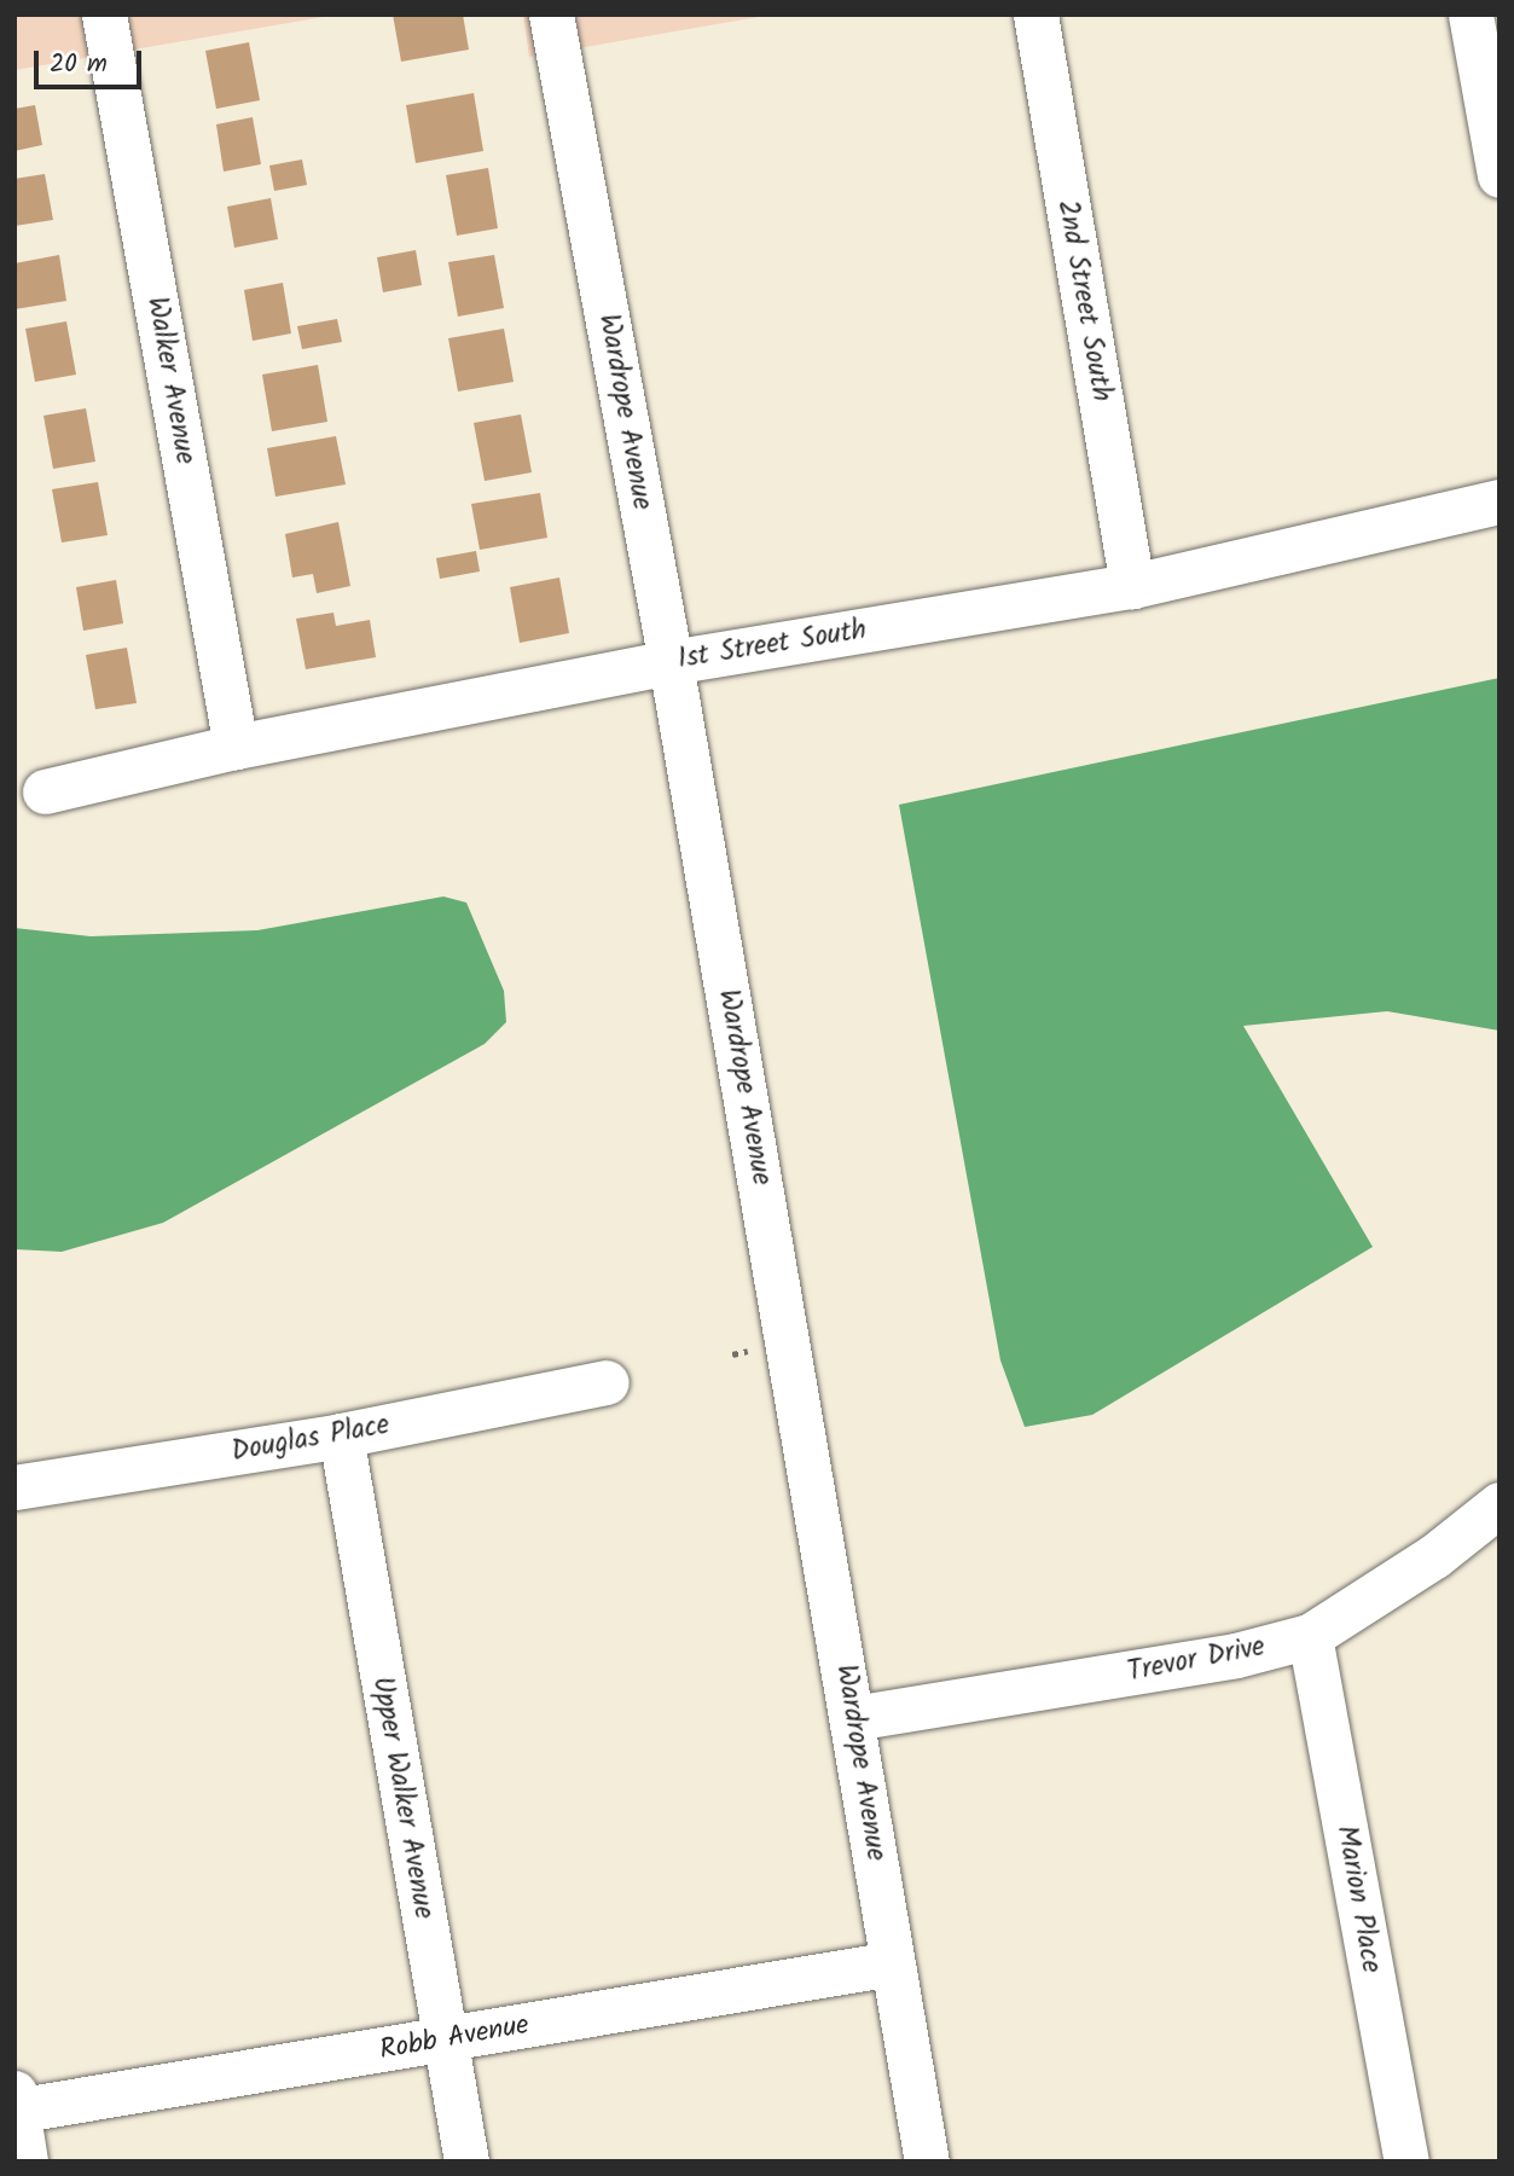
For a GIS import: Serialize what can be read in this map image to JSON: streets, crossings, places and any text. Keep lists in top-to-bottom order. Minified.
{"streets":{"street":["2nd Street South","Walker Avenue","Wardrope Avenue","1st Street South","Douglas Place","Trevor Drive","Upper Walker Avenue","Marion Place","Robb Avenue"]},"crossings":[["2nd Street South","1st Street South"],["Walker Avenue","1st Street South"],["Wardrope Avenue","1st Street South"],["Wardrope Avenue","Trevor Drive"],["Wardrope Avenue","Robb Avenue"],["Douglas Place","Upper Walker Avenue"],["Trevor Drive","Marion Place"],["Upper Walker Avenue","Robb Avenue"]],"scale_bar":"20 m"}
